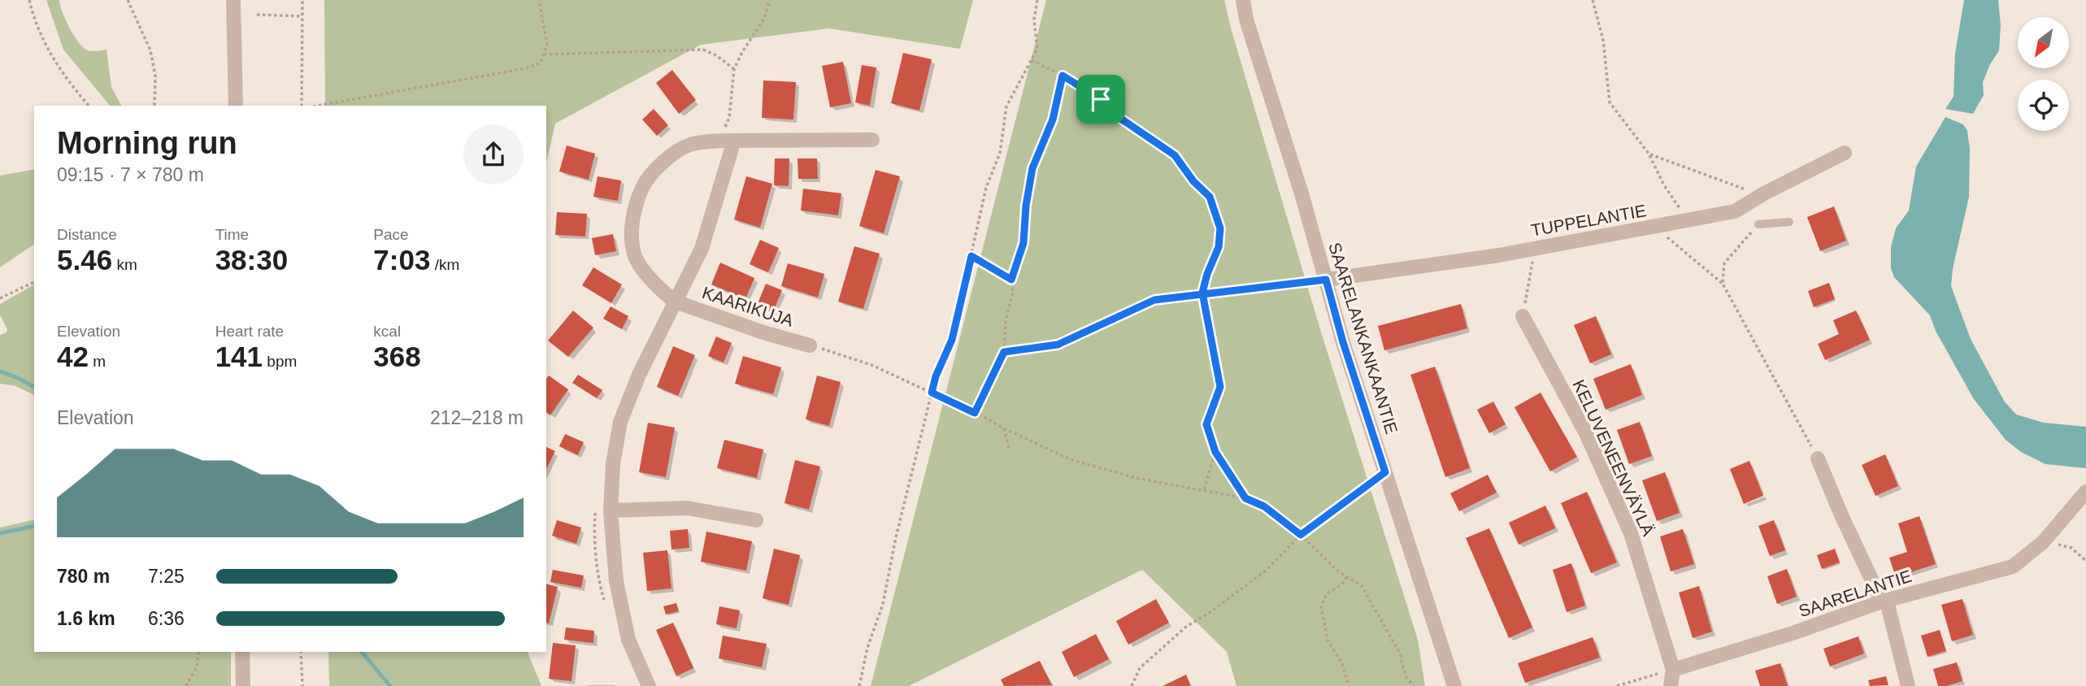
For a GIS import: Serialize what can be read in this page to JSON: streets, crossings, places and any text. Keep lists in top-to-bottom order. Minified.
{"streets":{"street":["TUPPELANTIE","KAARIKUJA","SAARELANKANKAANTIE","KELUVENEENVÄYLÄ","SAARELANTIE"]},"crossings":[["TUPPELANTIE","SAARELANKANKAANTIE"],["KELUVENEENVÄYLÄ","SAARELANTIE"]],"north":"bottom left","page":{"heading":["Morning run","09:15 · 7 × 780 m"],"stats":[["Distance","5.46 km"],["Time","38:30"],["Pace","7:03 /km"],["Elevation","42 m"],["Heart rate","141 bpm"],["kcal","368"]],"chart":["Elevation","212–218 m"],"list":[{"name":"780 m","note":"7:25"},{"name":"1.6 km","note":"6:36"}]}}
